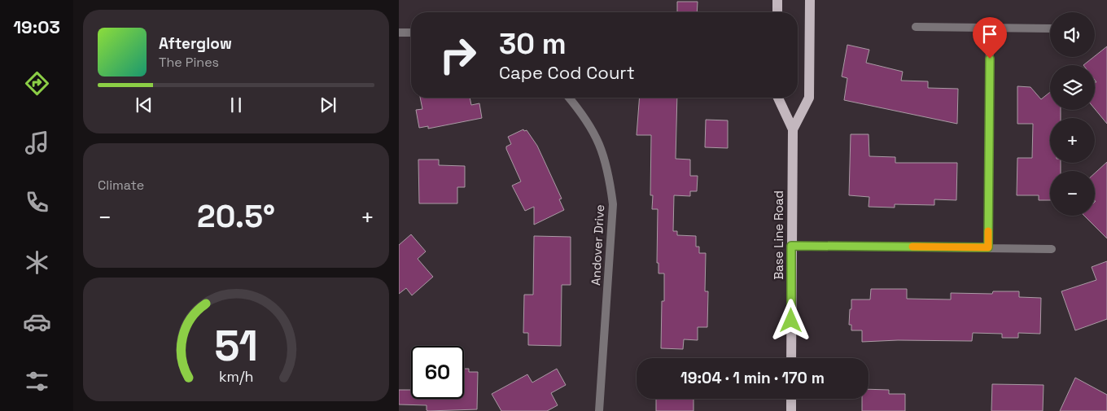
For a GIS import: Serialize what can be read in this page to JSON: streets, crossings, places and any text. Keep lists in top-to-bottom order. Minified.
{"streets":{"main road":["Base Line Road"],"street":["Andover Drive"]},"page":{"tabs":"19:03","map_buttons":["+","−"],"turn":["30 m","Cape Cod Court"],"song":["Afterglow","The Pines"],"tile":"Climate","heat":["−","20.5°","+"],"limit":"60","trip":"19:04 · 1 min · 170 m","gauge":["51","km/h"]}}
